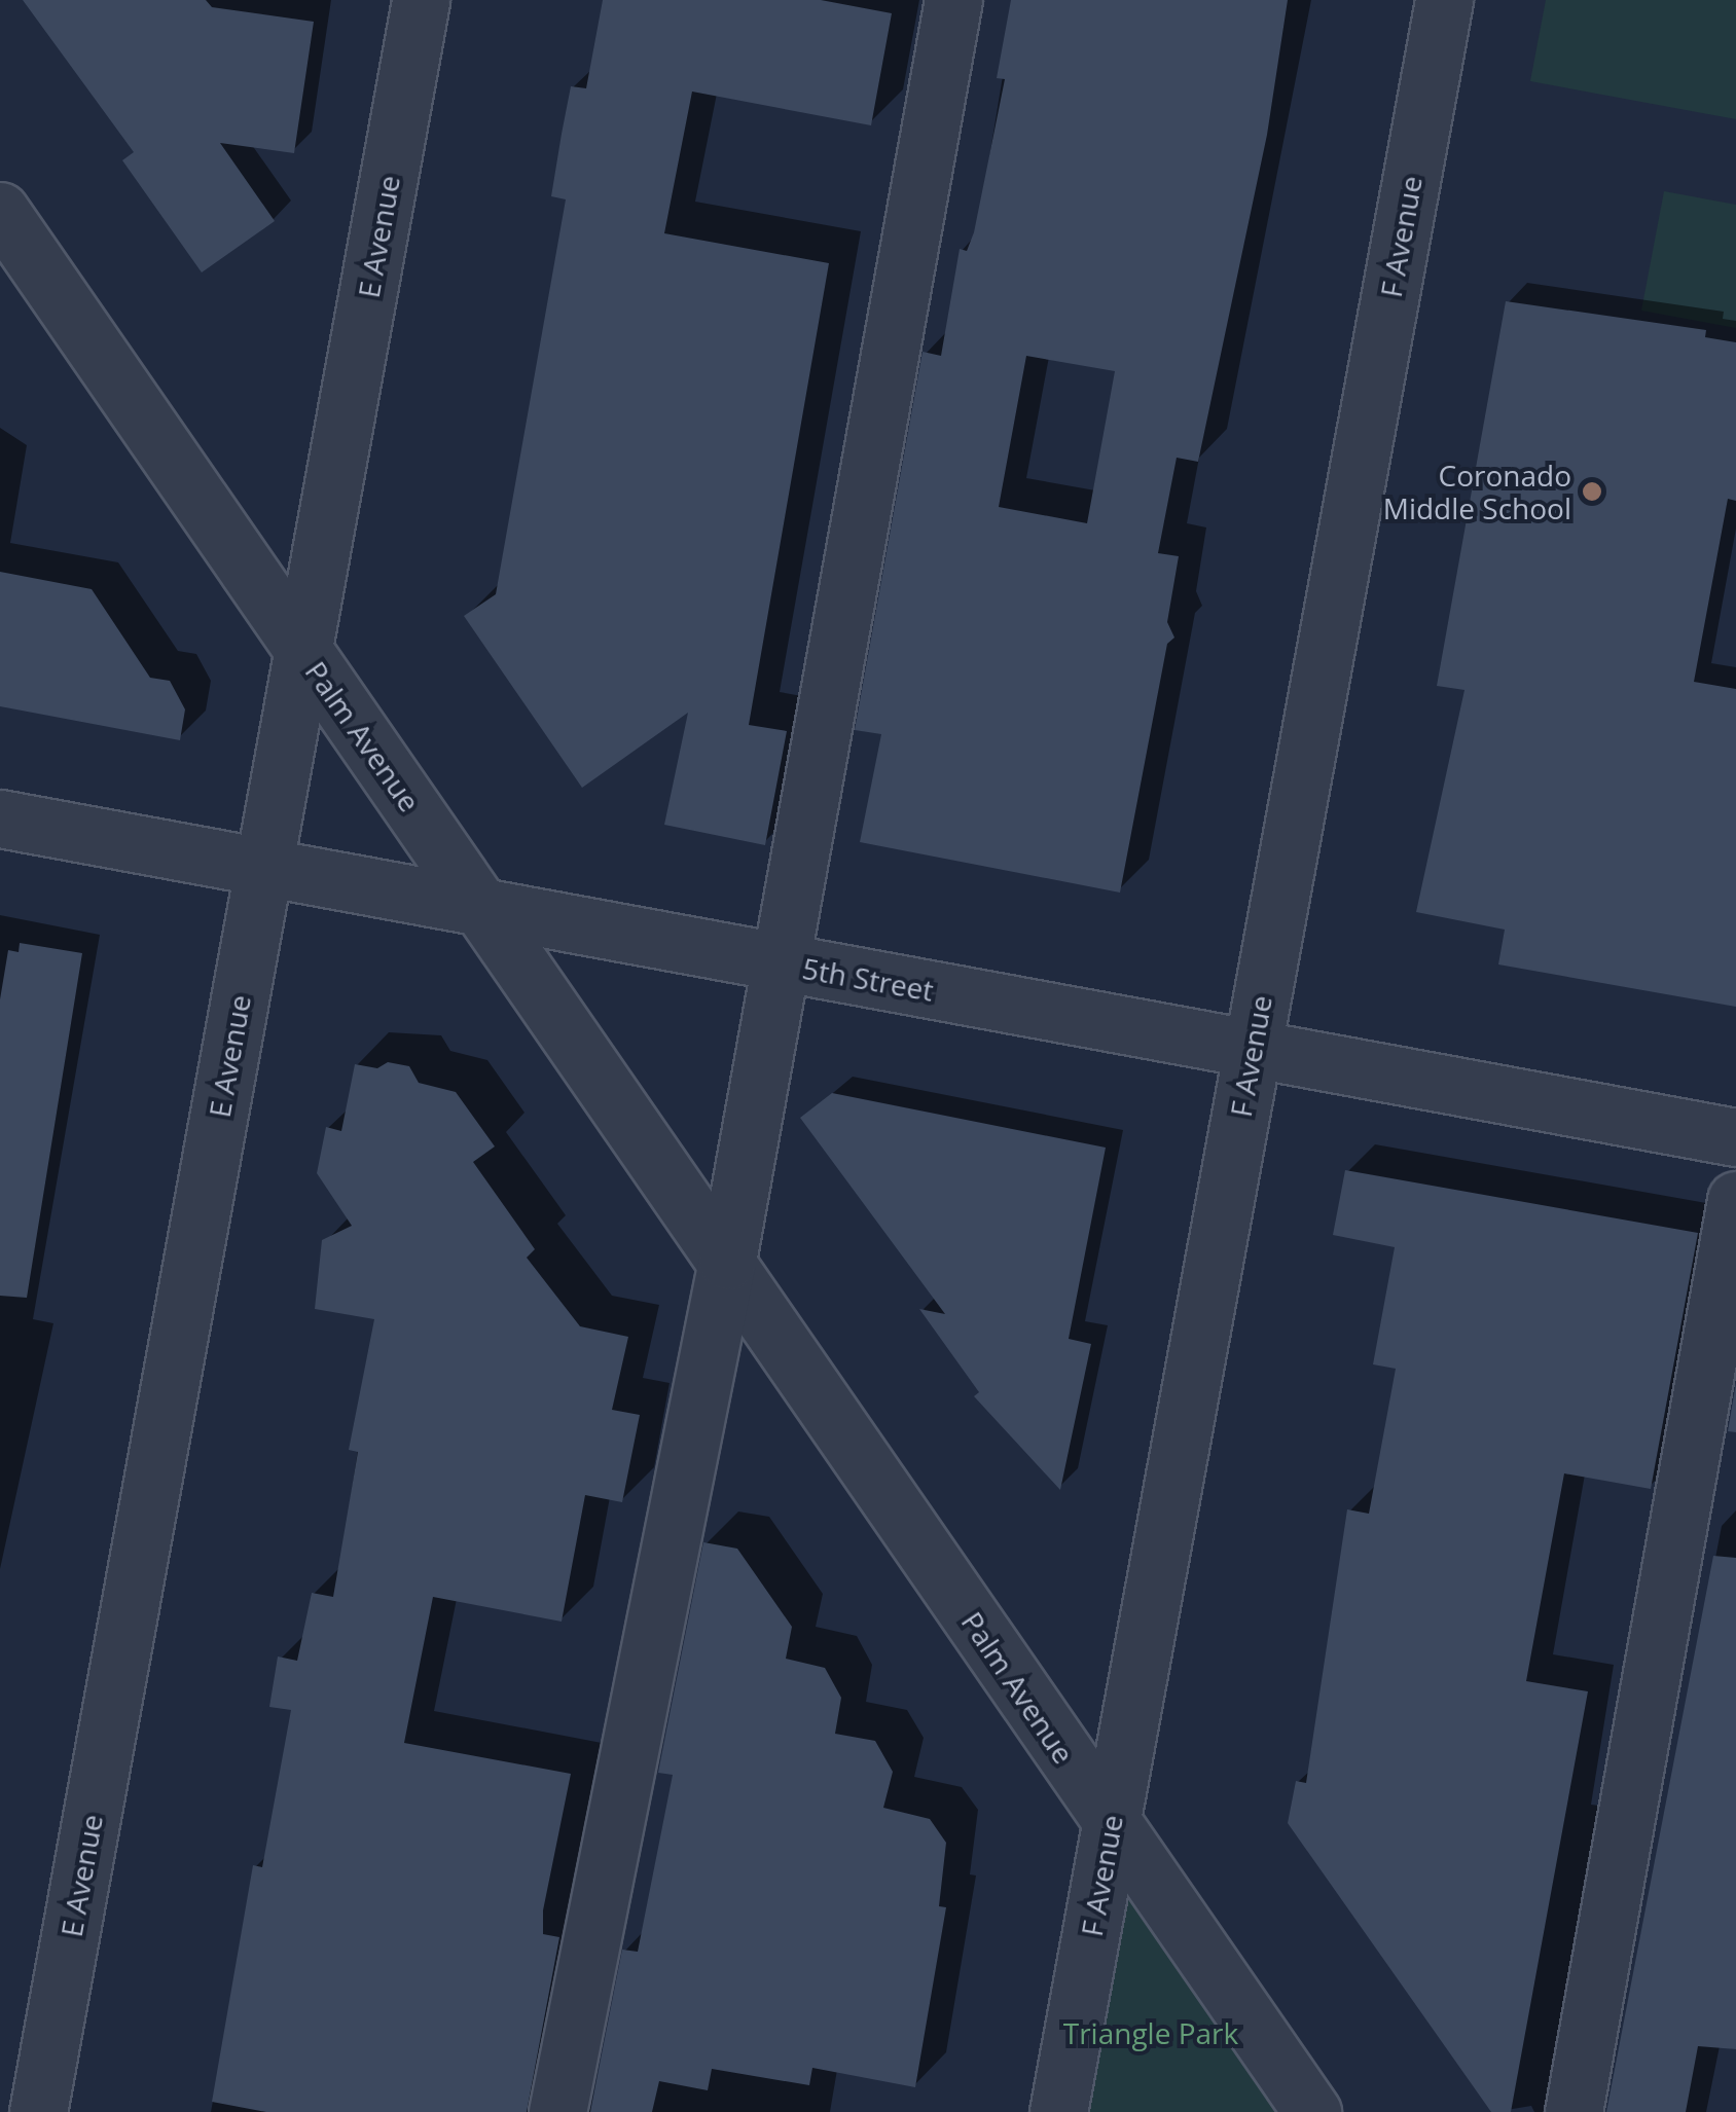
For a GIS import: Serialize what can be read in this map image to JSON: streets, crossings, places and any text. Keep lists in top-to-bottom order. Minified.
{"streets":{"street":["E Avenue","F Avenue","Palm Avenue","5th Street"]},"crossings":[["E Avenue","Palm Avenue"],["E Avenue","5th Street"],["F Avenue","Palm Avenue"],["F Avenue","5th Street"],["Palm Avenue","5th Street"]],"parks":["Triangle Park"],"places":["Coronado Middle School"]}
